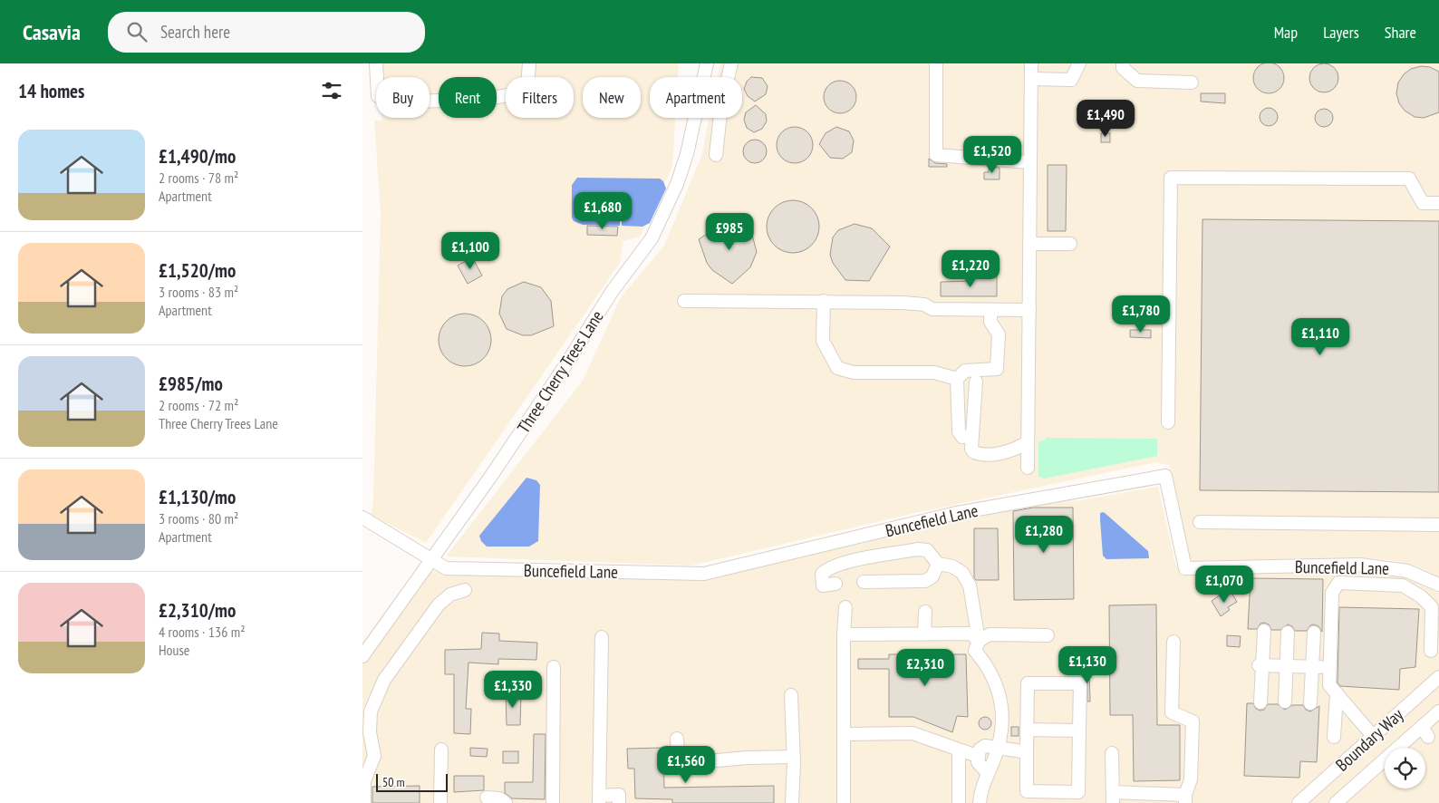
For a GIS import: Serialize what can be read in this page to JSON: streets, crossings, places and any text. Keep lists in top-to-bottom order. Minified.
{"streets":{"street":["Three Cherry Trees Lane","Buncefield Lane","Boundary Way"]},"crossings":[["Three Cherry Trees Lane","Buncefield Lane"]],"scale_bar":"50 m","page":{"header":"Casavia","search":"Search here","nav":["Map","Layers","Share"],"heading":"14 homes","chip":["Buy","Rent","Filters","New","Apartment"],"price":["£1,490","£1,520","£1,680","£985","£1,100","£1,220","£1,780","£1,110","£1,280","£1,070","£1,130","£2,310","£1,330","£1,560"],"list":[{"name":"£1,490/mo","note":"2 rooms · 78 m² · Apartment"},{"name":"£1,520/mo","note":"3 rooms · 83 m² · Apartment"},{"name":"£985/mo","note":"2 rooms · 72 m² · Three Cherry Trees Lane"},{"name":"£1,130/mo","note":"3 rooms · 80 m² · Apartment"},{"name":"£2,310/mo","note":"4 rooms · 136 m² · House"}],"scale":"50 m"}}
